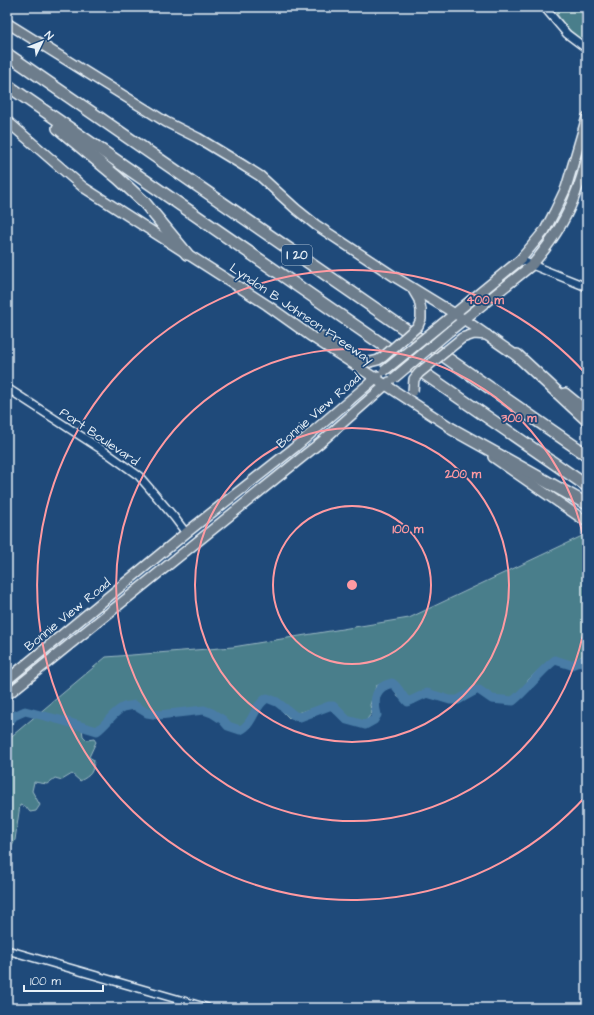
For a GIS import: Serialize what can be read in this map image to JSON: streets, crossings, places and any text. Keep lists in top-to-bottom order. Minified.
{"streets":{"highway":["I 20","Lyndon B Johnson Freeway"],"main road":["Bonnie View Road"],"street":["Port Boulevard"]},"crossings":[["Lyndon B Johnson Freeway","Bonnie View Road"],["Bonnie View Road","Port Boulevard"]],"scale_bar":"100 m","north":"top right","rings":["400 m","300 m","200 m","100 m"]}
